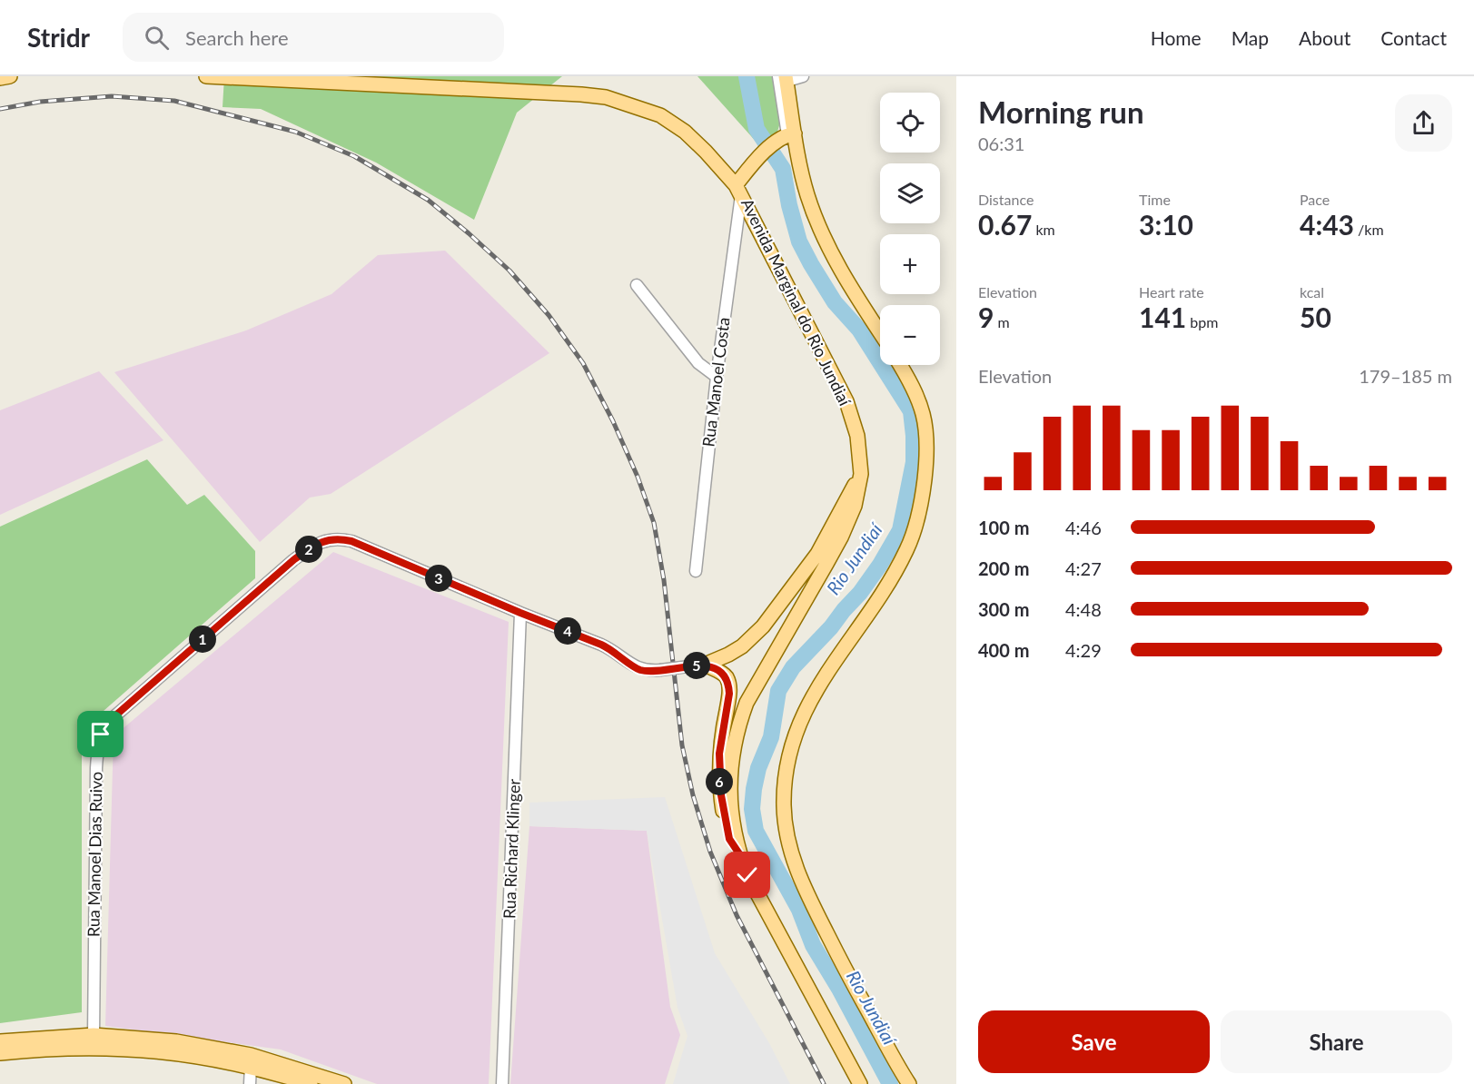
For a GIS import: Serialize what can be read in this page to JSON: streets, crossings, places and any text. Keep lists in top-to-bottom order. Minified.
{"streets":{"main road":["Avenida Marginal do Rio Jundiaí"],"street":["Rua Manoel Costa","Rua Richard Klinger","Rua Manoel Dias Ruivo"]},"crossings":[["Avenida Marginal do Rio Jundiaí","Rua Manoel Costa"],["Rua Richard Klinger","Rua Manoel Dias Ruivo"]],"water":["Rio Jundiaí"],"page":{"header":"Stridr","search":"Search here","nav":["Home","Map","About","Contact"],"heading":["Morning run","06:31"],"map_buttons":["+","−"],"stats":[["Distance","0.67 km"],["Time","3:10"],["Pace","4:43 /km"],["Elevation","9 m"],["Heart rate","141 bpm"],["kcal","50"]],"chart":["Elevation","179–185 m"],"list":[{"name":"100 m","note":"4:46"},{"name":"200 m","note":"4:27"},{"name":"300 m","note":"4:48"},{"name":"400 m","note":"4:29"}],"pins":["2","3","4","1","5","6"],"buttons":["Save","Share"]}}
